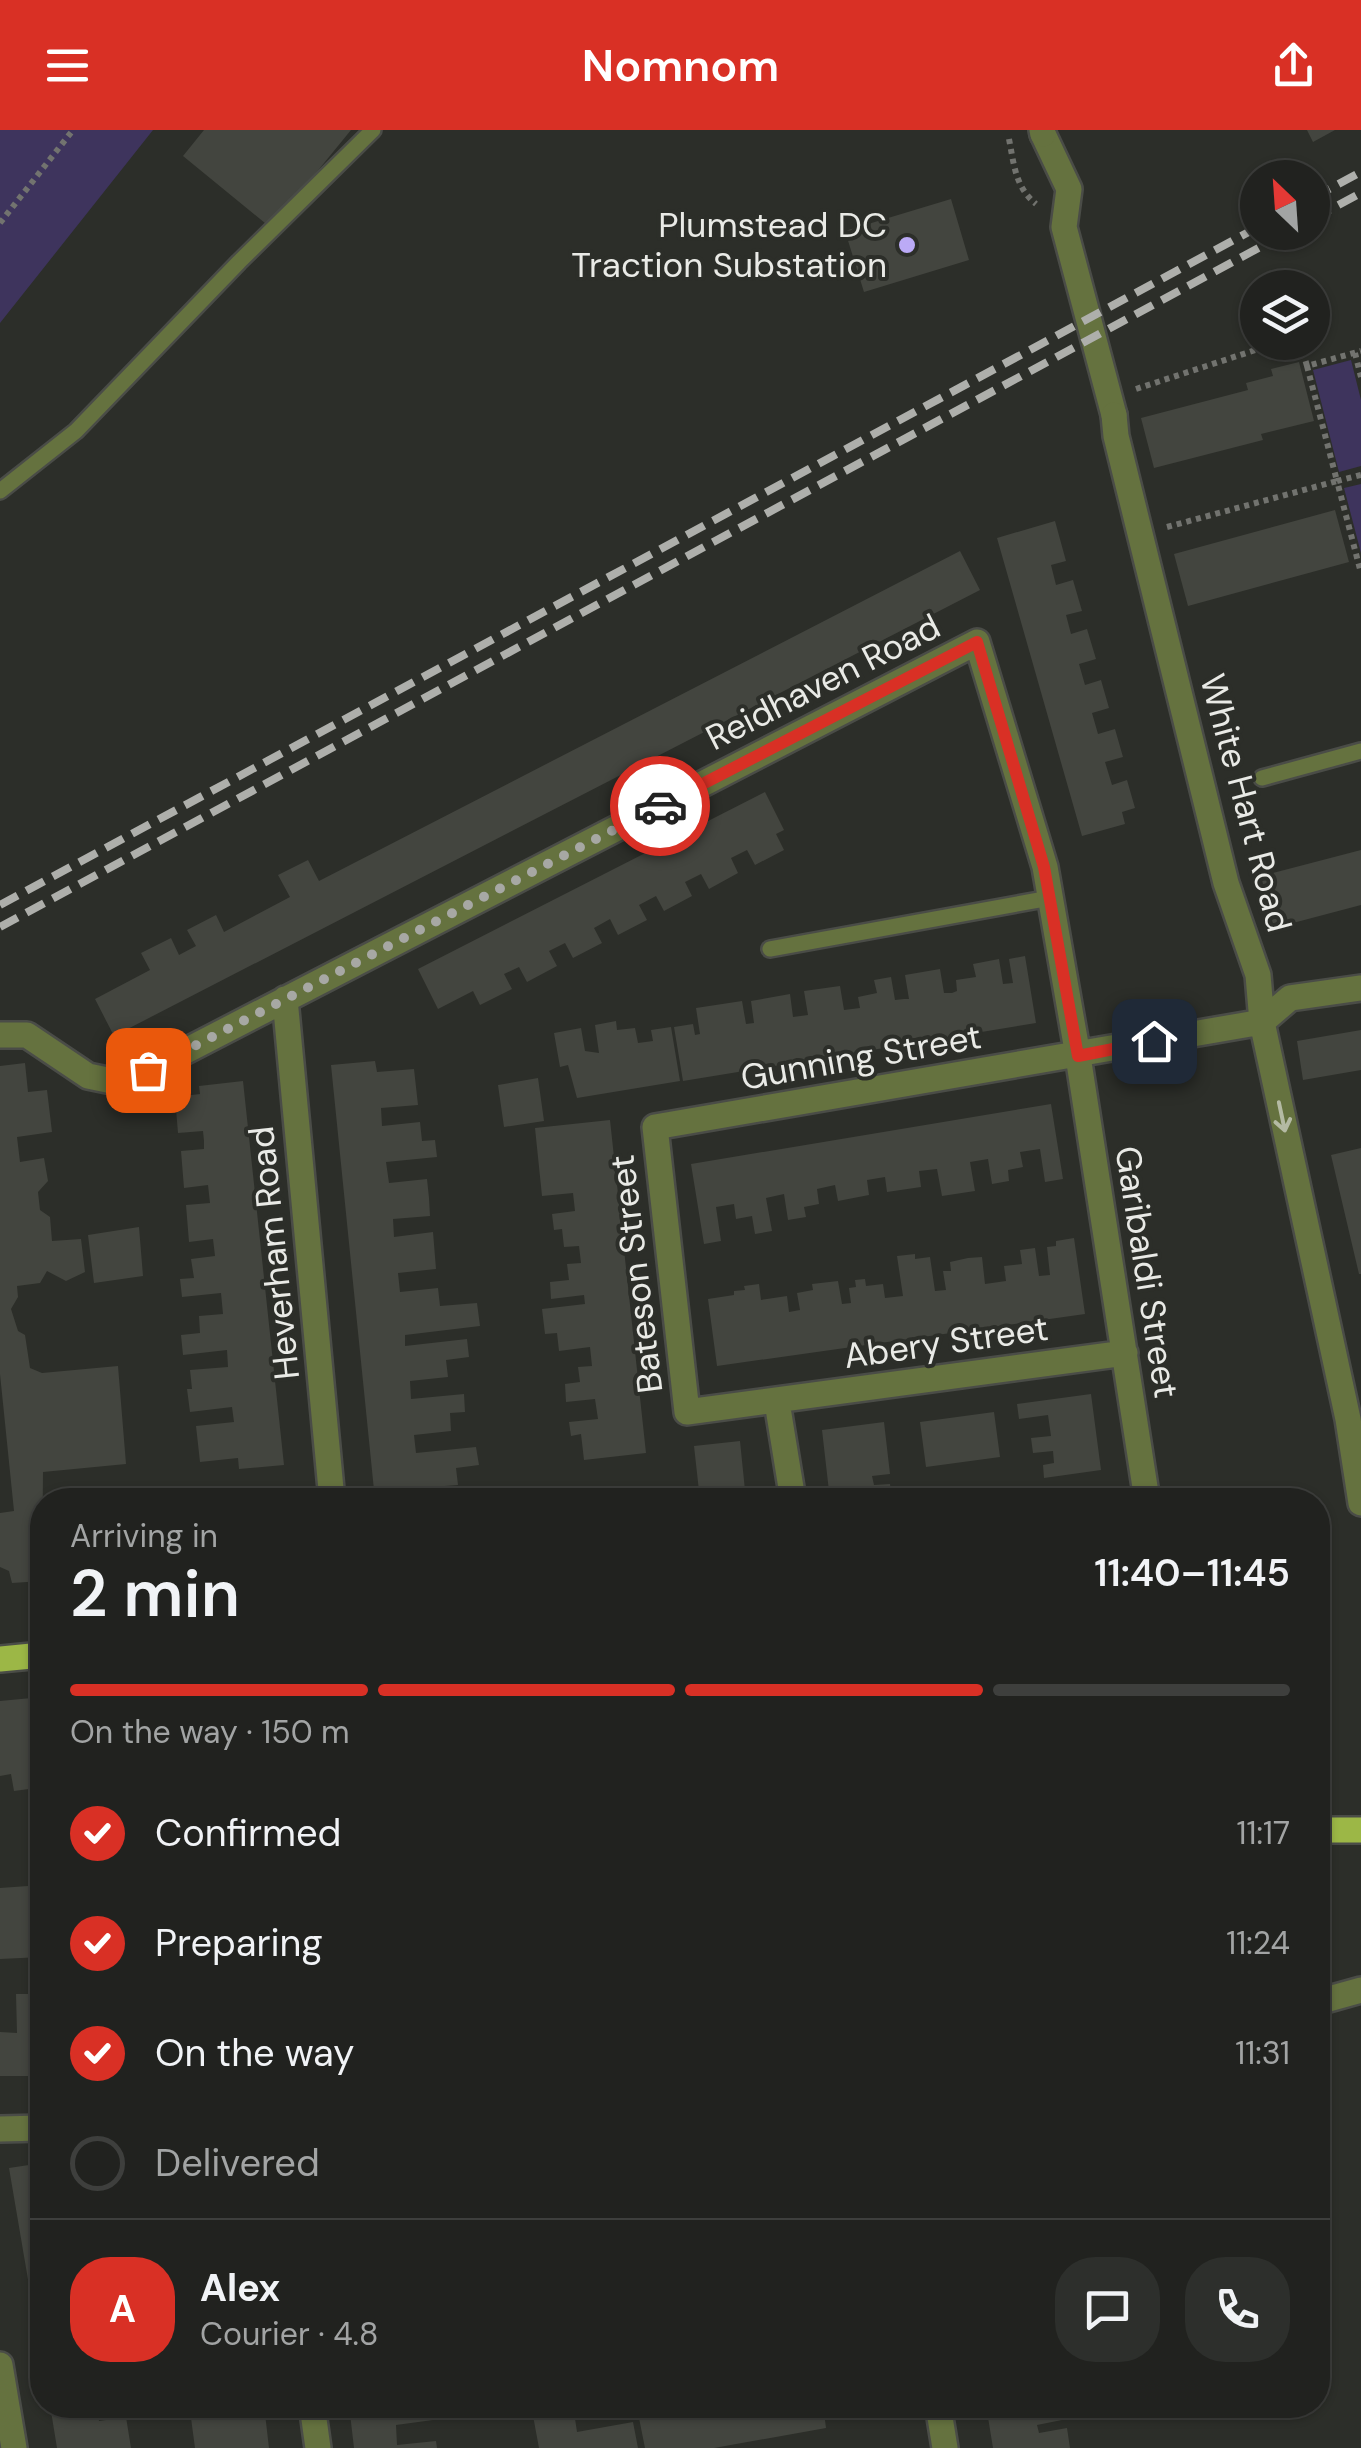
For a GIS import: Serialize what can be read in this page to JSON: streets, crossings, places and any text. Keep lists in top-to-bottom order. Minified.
{"streets":{"street":["Reidhaven Road","White Hart Road","Gunning Street","Heverham Road","Garibaldi Street","Bateson Street","Abery Street"]},"crossings":[["Reidhaven Road","Gunning Street"],["Reidhaven Road","Heverham Road"],["Reidhaven Road","Garibaldi Street"],["White Hart Road","Gunning Street"],["Gunning Street","Garibaldi Street"],["Gunning Street","Bateson Street"],["Garibaldi Street","Abery Street"],["Bateson Street","Abery Street"]],"places":["Plumstead DC Traction Substation"],"north":"top left","page":{"header":"Nomnom","heading":["2 min","Arriving in","11:40–11:45"],"panel":["Alex","Courier · 4.8"],"bar":"On the way · 150 m","list":[["Confirmed","11:17"],["Preparing","11:24"],["On the way","11:31"],"Delivered"],"round":"A"}}
